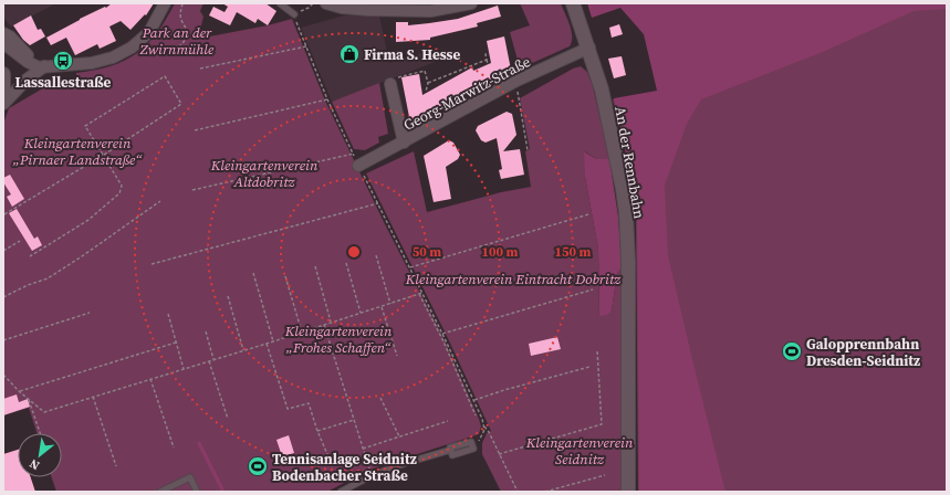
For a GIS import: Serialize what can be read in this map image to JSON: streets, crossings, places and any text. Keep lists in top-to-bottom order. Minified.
{"streets":{"main road":["An der Rennbahn"],"street":["Georg-Marwitz-Straße"]},"crossings":[["Georg-Marwitz-Straße","An der Rennbahn"]],"parks":["Park an der Zwirnmühle","Kleingartenverein „Pirnaer Landstraße“","Kleingartenverein Altdobritz","Kleingartenverein Eintracht Dobritz","Kleingartenverein „Frohes Schaffen“","Kleingartenverein Seidnitz"],"places":{"shop":["Firma S. Hesse"],"bus stop":["Lassallestraße"],"sports":["Galopprennbahn Dresden-Seidnitz","Tennisanlage Seidnitz Bodenbacher Straße"]},"north":"bottom left","rings":["50 m","100 m","150 m"]}
